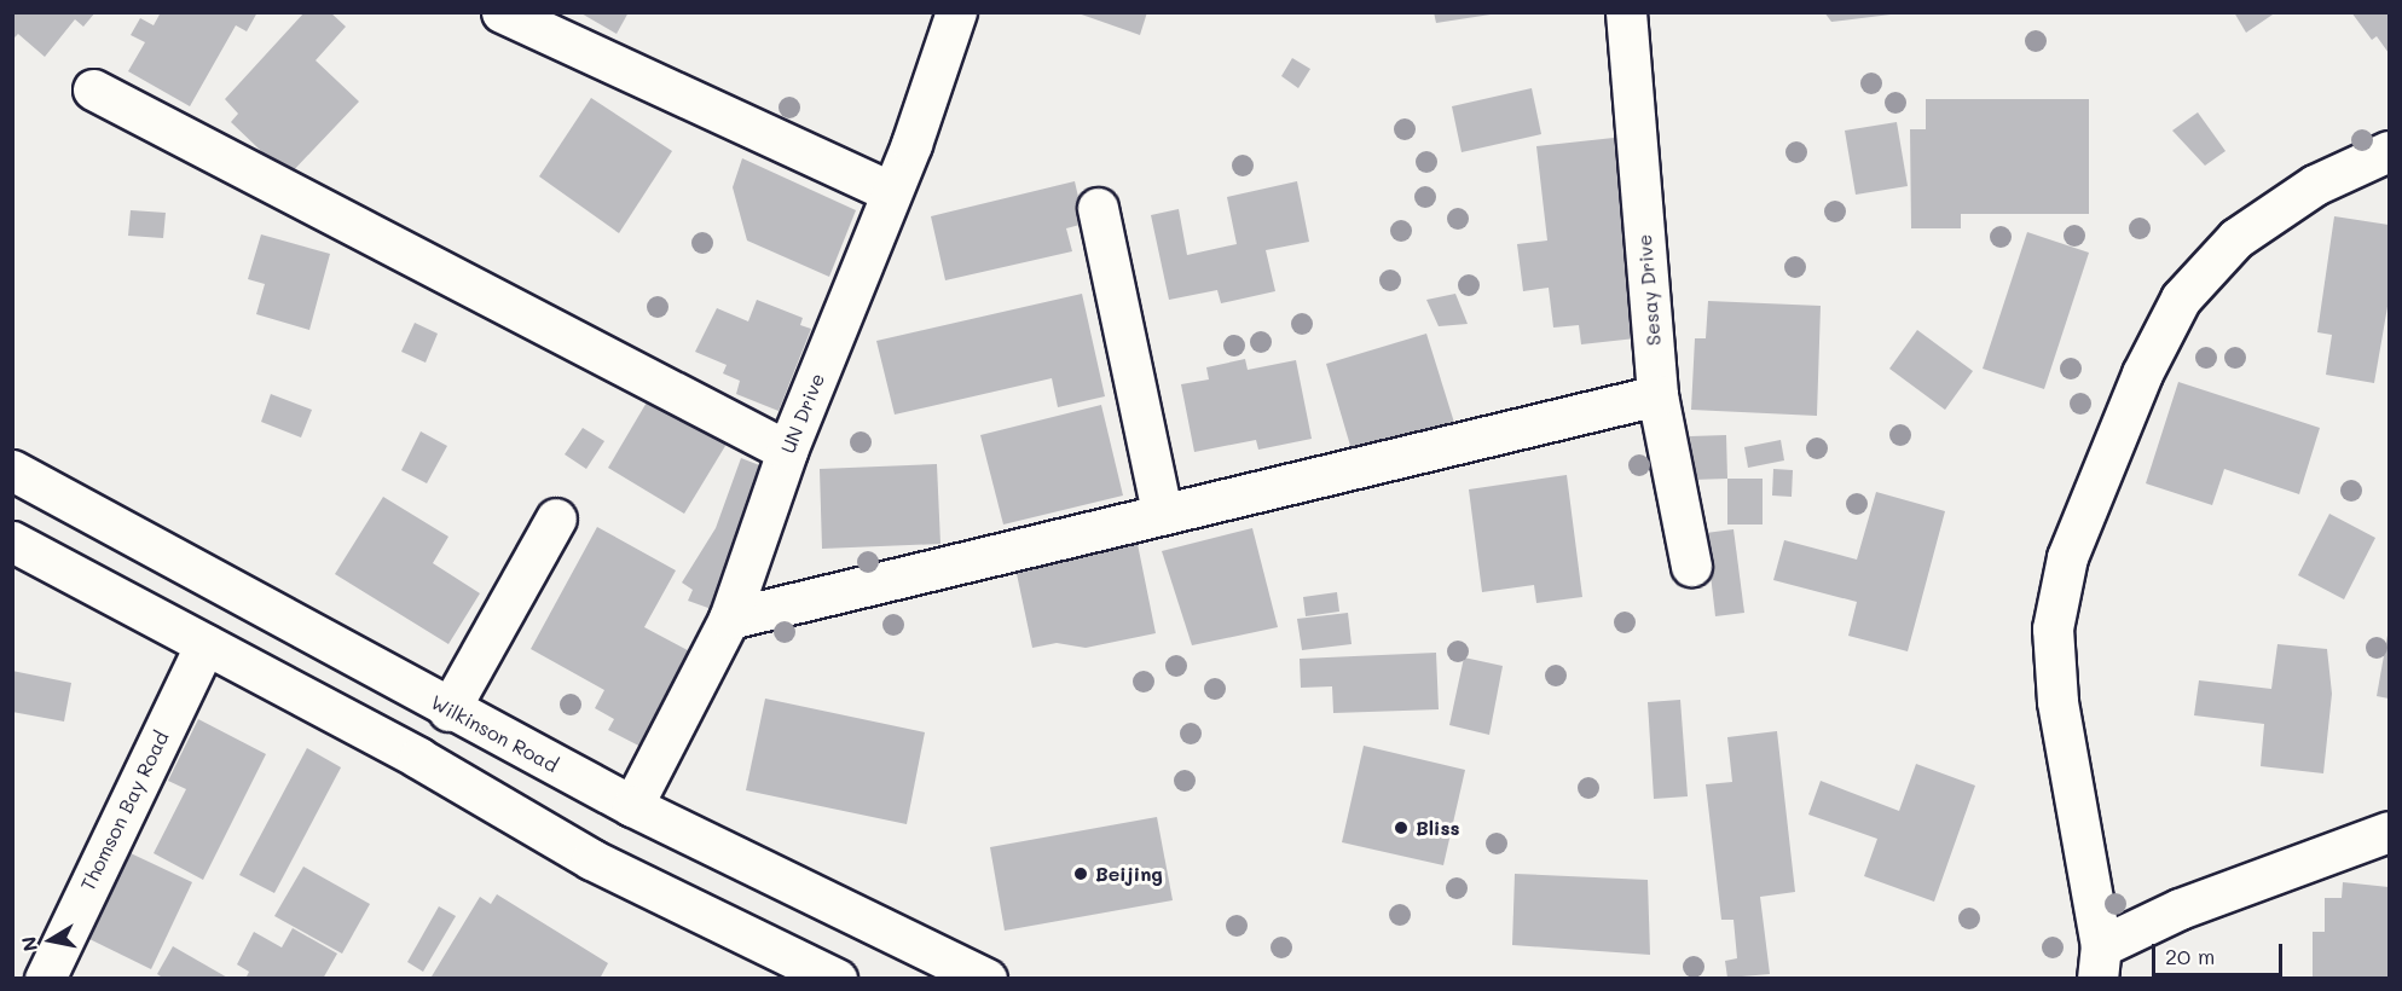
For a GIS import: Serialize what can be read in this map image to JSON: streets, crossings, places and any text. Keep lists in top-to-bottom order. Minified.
{"streets":{"street":["Sesay Drive","UN Drive","Wilkinson Road","Thomson Bay Road"]},"crossings":[["UN Drive","Wilkinson Road"]],"places":["Bliss","Beijing"],"scale_bar":"20 m","north":"left"}
